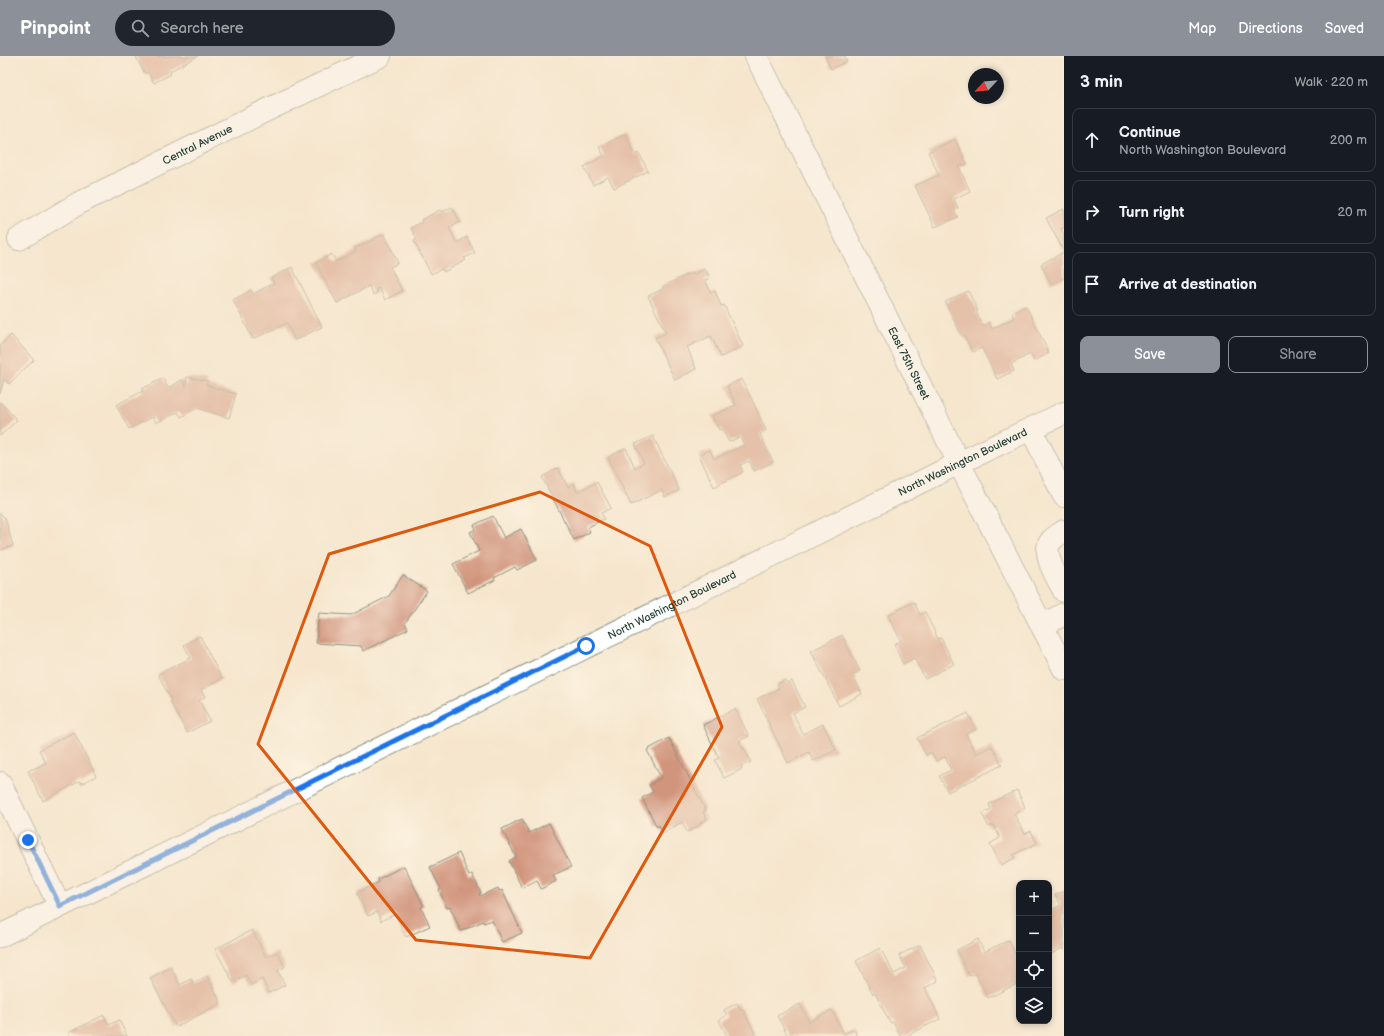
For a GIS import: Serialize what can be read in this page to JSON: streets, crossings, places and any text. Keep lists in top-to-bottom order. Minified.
{"streets":{"street":["Central Avenue","East 75th Street","North Washington Boulevard"]},"crossings":[["East 75th Street","North Washington Boulevard"]],"north":"bottom left","page":{"header":"Pinpoint","search":"Search here","nav":["Map","Directions","Saved"],"heading":["3 min","Walk · 220 m"],"list":[["Continue","North Washington Boulevard","200 m"],["Turn right","20 m"],"Arrive at destination"],"buttons":["Save","Share"],"map_buttons":["+","−"]}}
